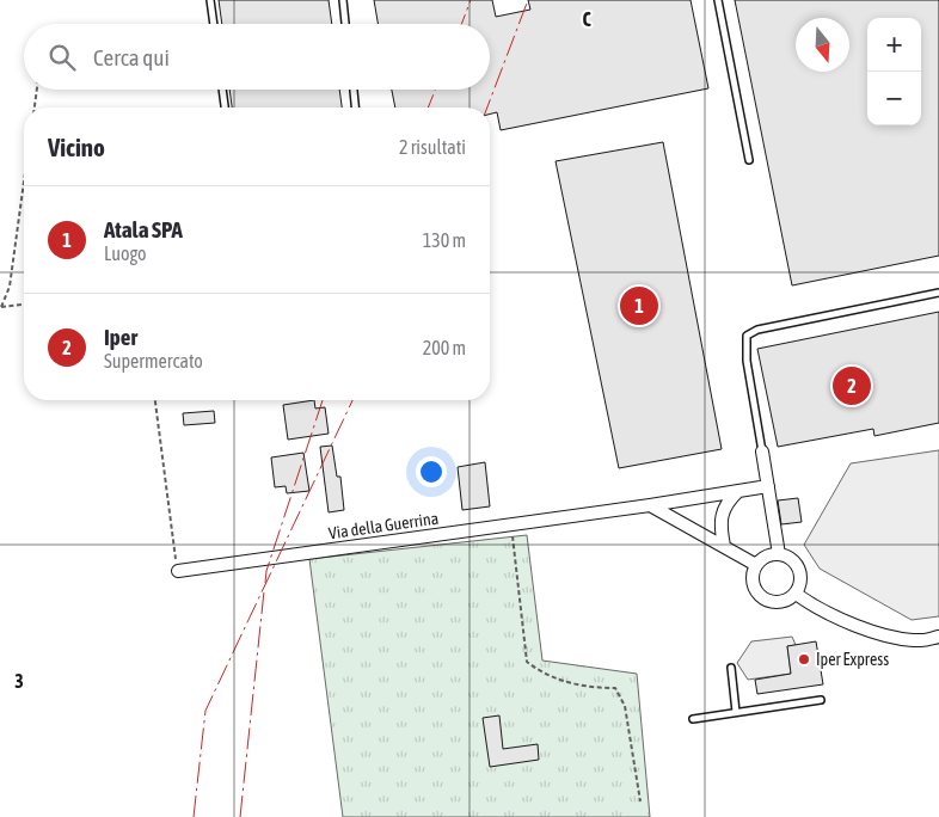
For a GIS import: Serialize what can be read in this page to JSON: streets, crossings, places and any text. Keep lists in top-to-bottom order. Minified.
{"streets":{"street":["Via della Guerrina"]},"places":["Iper Express"],"north":"bottom","page":{"map_buttons":["+","−"],"search":"Cerca qui","heading":["Vicino","2 risultati"],"list":[{"mark":"1","name":"Atala SPA","note":"Luogo","value":"130 m"},{"mark":"2","name":"Iper","note":"Supermercato","value":"200 m"}],"pins":["1","2"]},"grid":{"columns":["C"],"rows":["3"]}}
